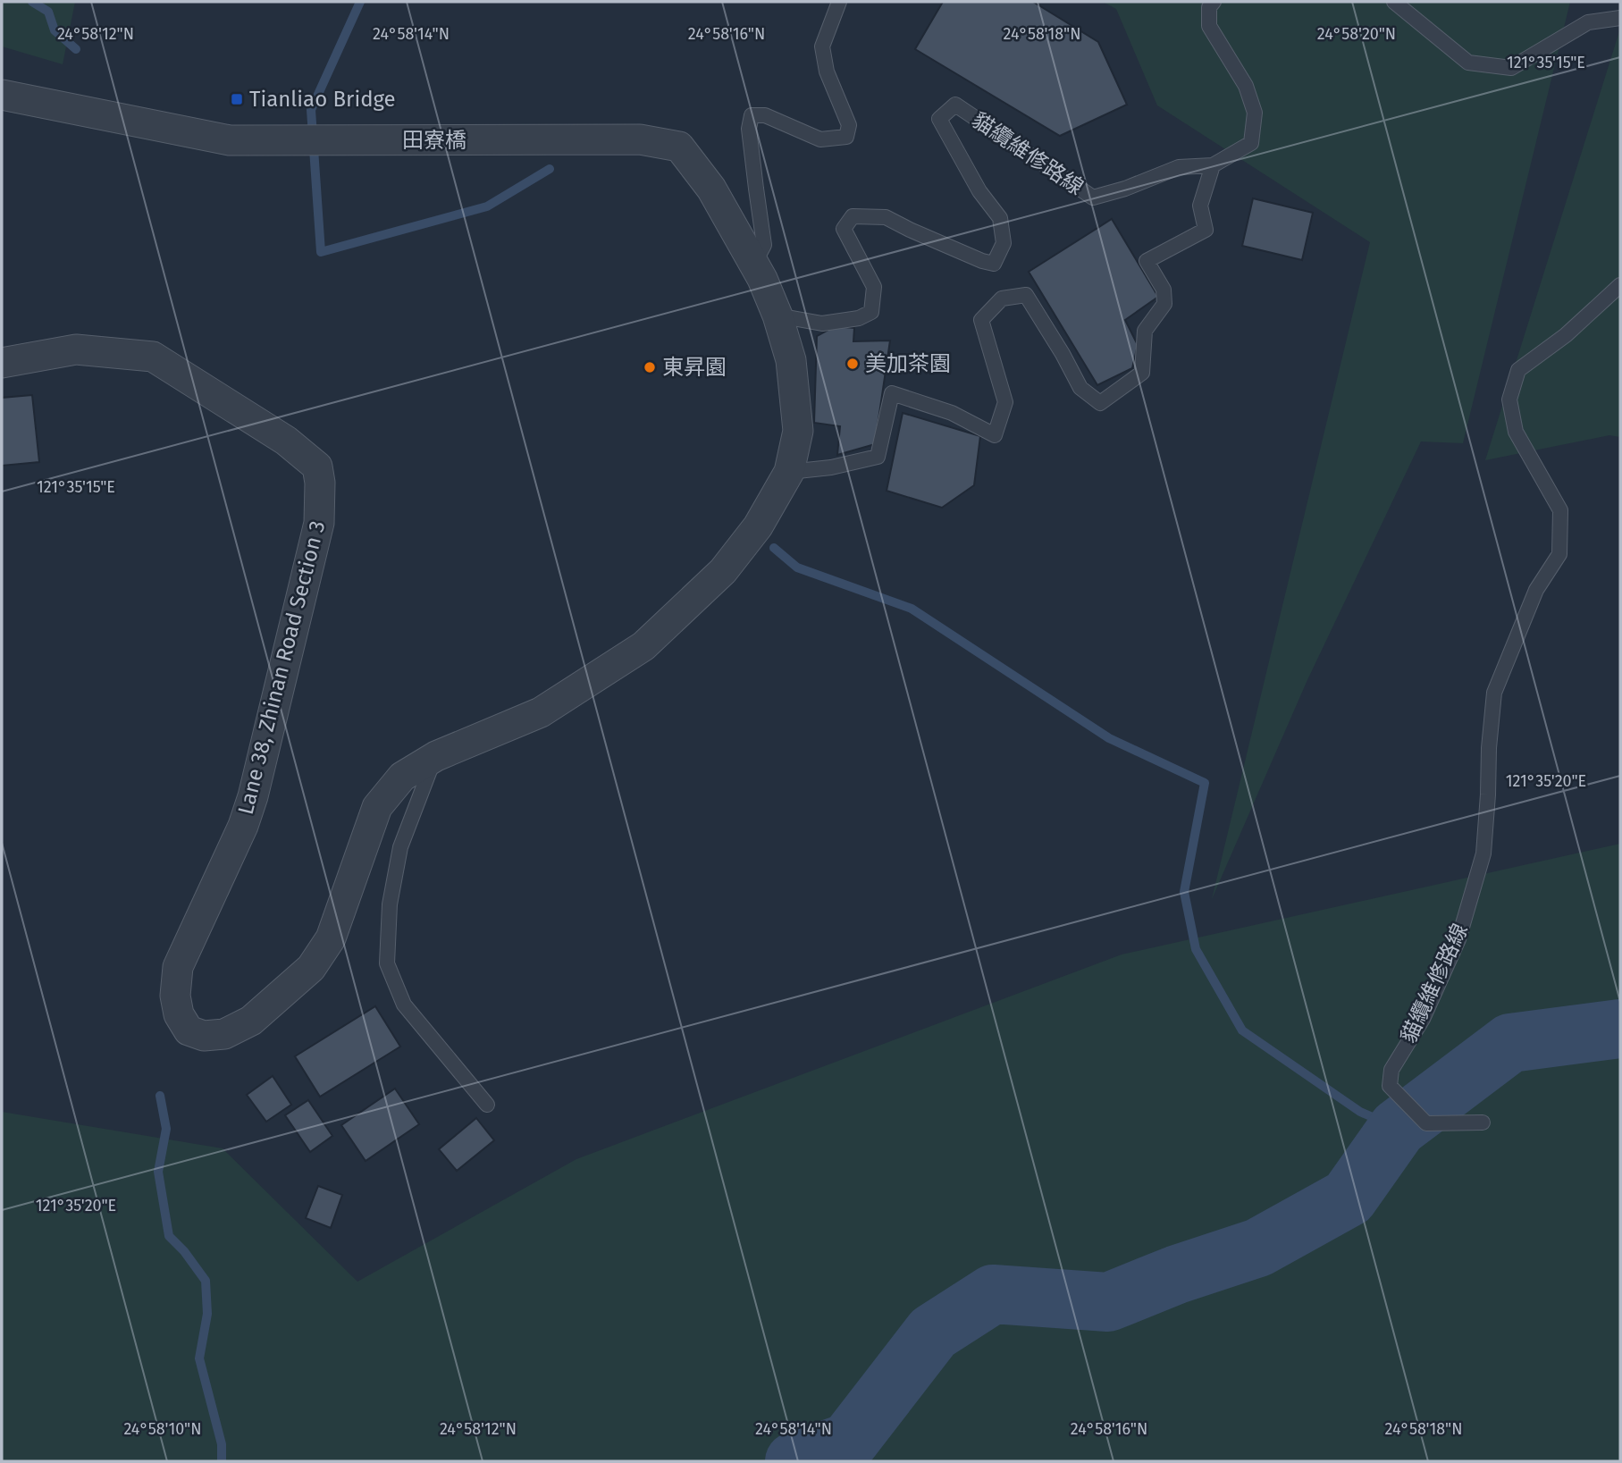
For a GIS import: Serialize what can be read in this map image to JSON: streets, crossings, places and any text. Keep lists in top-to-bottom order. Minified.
{"streets":{"street":["田寮橋","Lane 38, Zhinan Road Section 3"],"lane":["貓纜維修路線"]},"crossings":[["田寮橋","Lane 38, Zhinan Road Section 3"],["貓纜維修路線","Lane 38, Zhinan Road Section 3"]],"places":{"transit":["Tianliao Bridge"],"other":["美加茶園","東昇園"]},"coordinates":["24°58'12\"N","24°58'14\"N","24°58'16\"N","24°58'18\"N","24°58'20\"N","121°35'15\"E","121°35'20\"E","24°58'10\"N"]}
